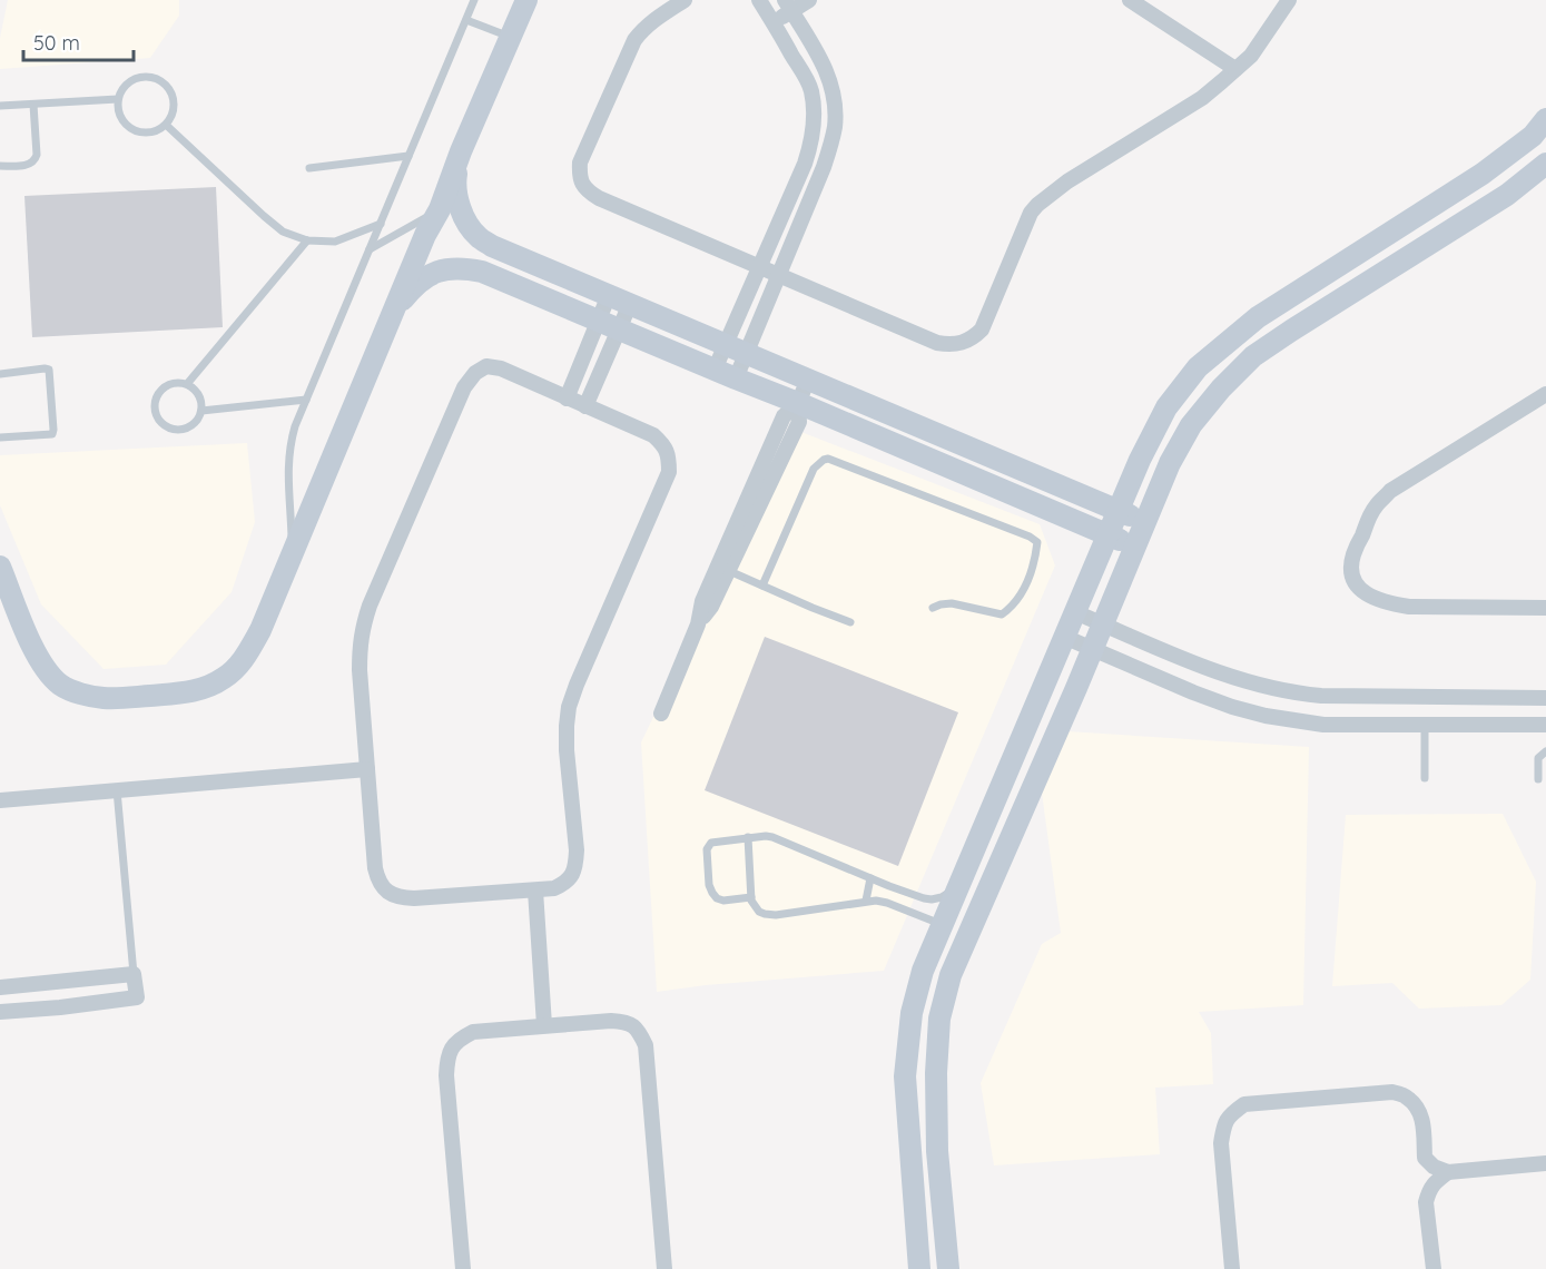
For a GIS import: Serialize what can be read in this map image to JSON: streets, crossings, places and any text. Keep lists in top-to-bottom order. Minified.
{"scale_bar":"50 m"}
